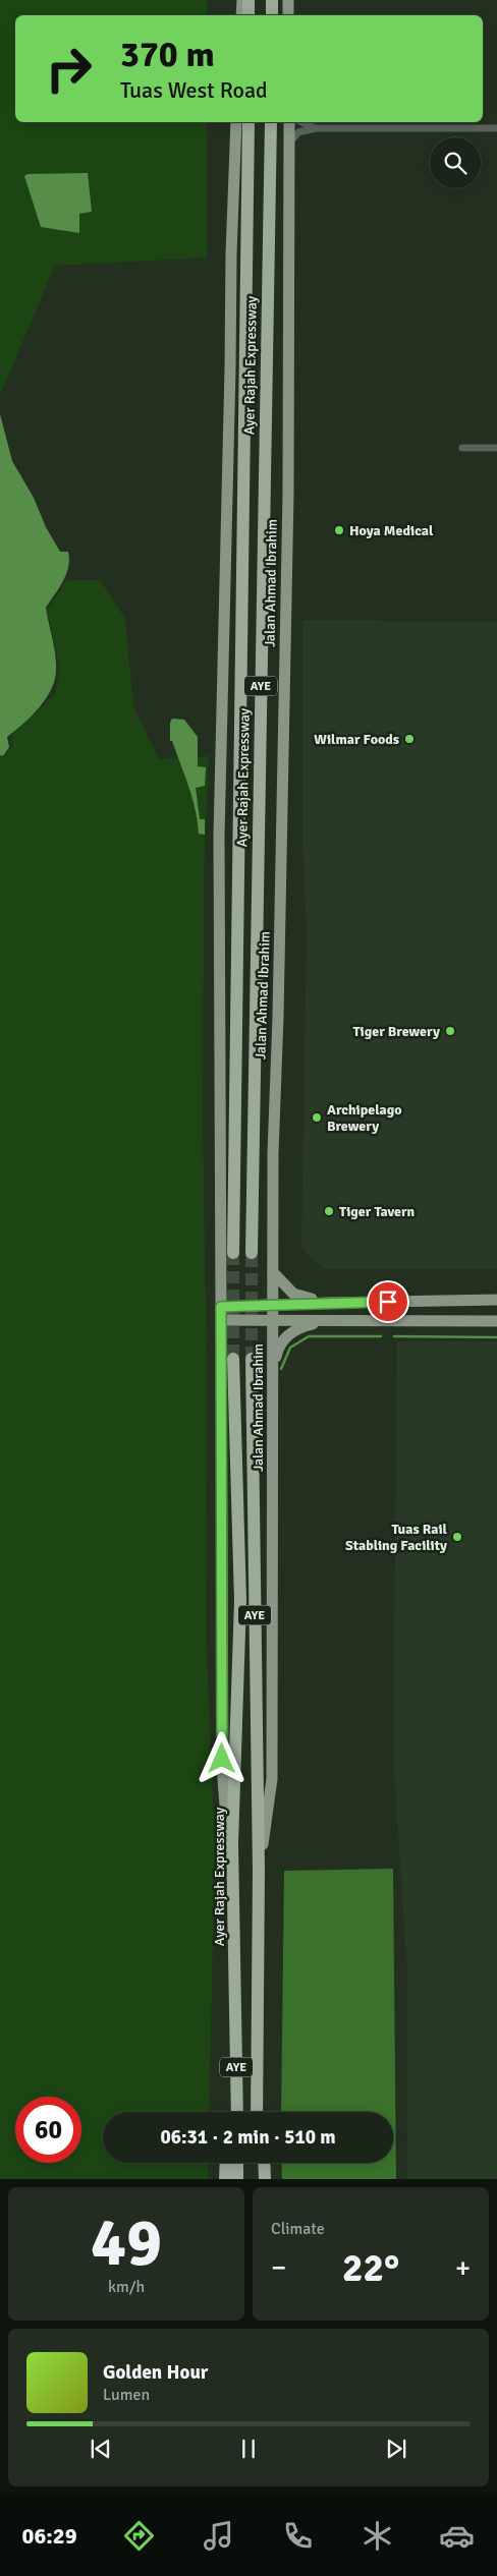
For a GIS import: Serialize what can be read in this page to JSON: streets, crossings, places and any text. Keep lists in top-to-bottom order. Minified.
{"streets":{"highway":["Ayer Rajah Expressway","AYE"],"main road":["Jalan Ahmad Ibrahim"]},"crossings":[["Jalan Ahmad Ibrahim","AYE"]],"places":["Hoya Medical","Wilmar Foods","Tiger Brewery","Archipelago Brewery","Tiger Tavern","Tuas Rail Stabling Facility"],"page":{"turn":["370 m","Tuas West Road"],"limit":"60","trip":"06:31 · 2 min · 510 m","tile":[["49","km/h"],"Climate"],"heat":["−","22°","+"],"song":["Golden Hour","Lumen"],"tabs":"06:29"}}
